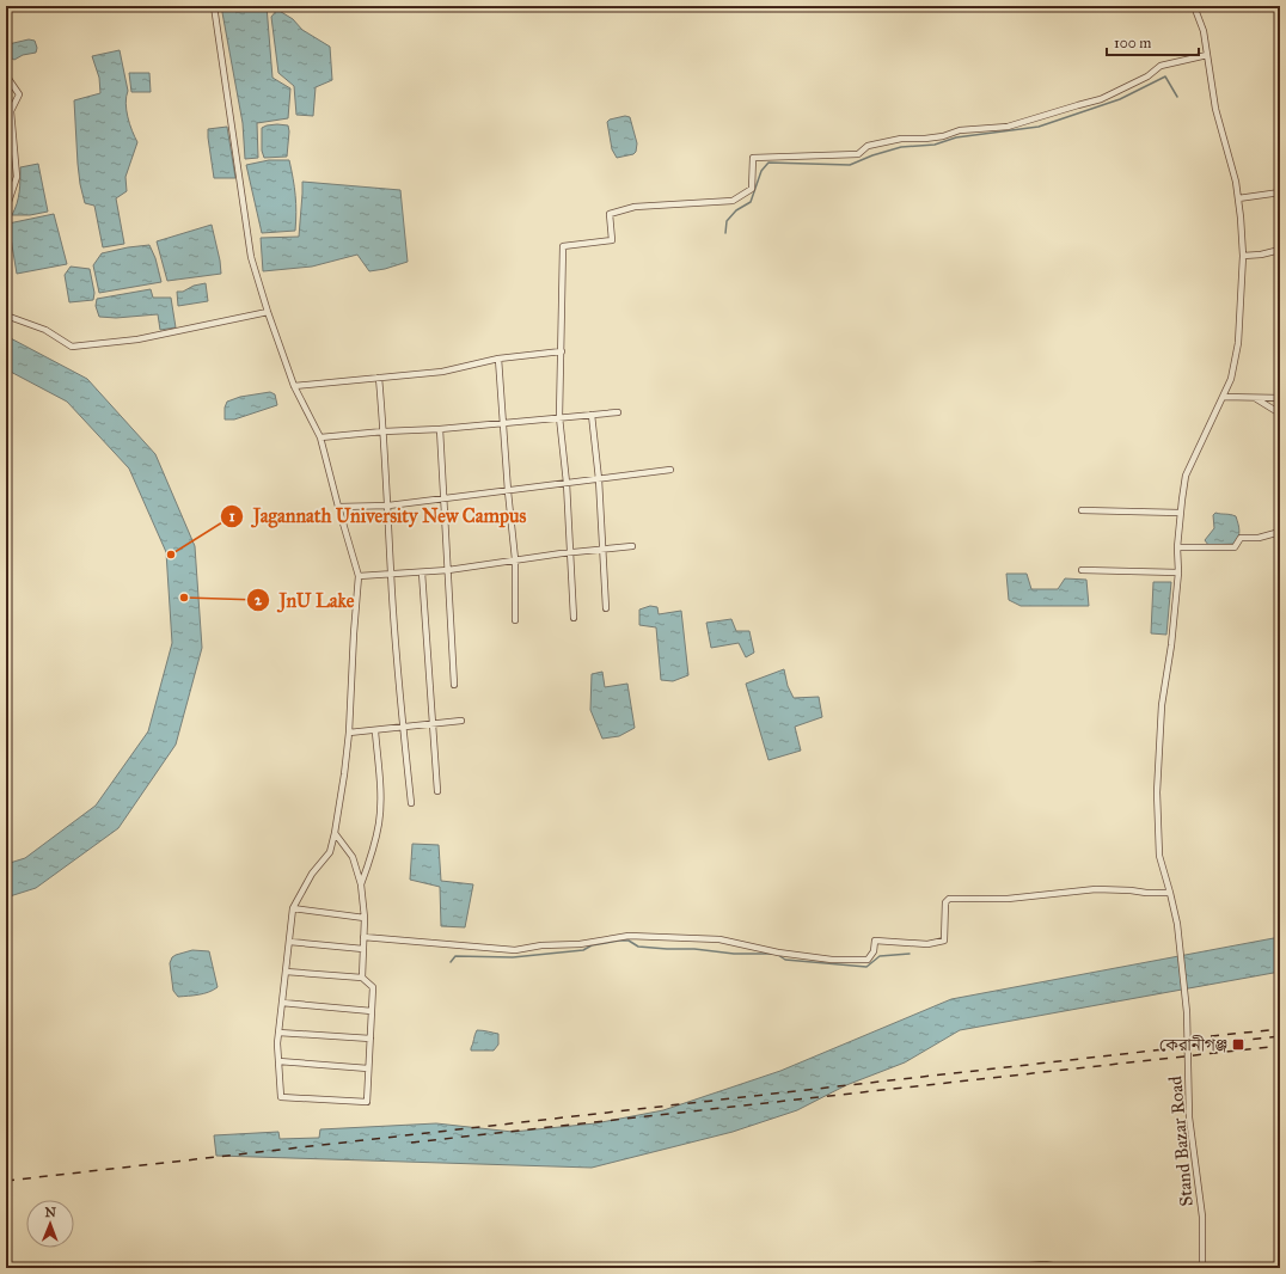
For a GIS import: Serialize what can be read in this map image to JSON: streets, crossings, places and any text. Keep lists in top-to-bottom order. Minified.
{"streets":{"street":["Stand Bazar Road"]},"places":{"other":["Jagannath University New Campus","JnU Lake"],"transit":["কেরানীগঞ্জ"]},"scale_bar":"100 m","north":"top"}
